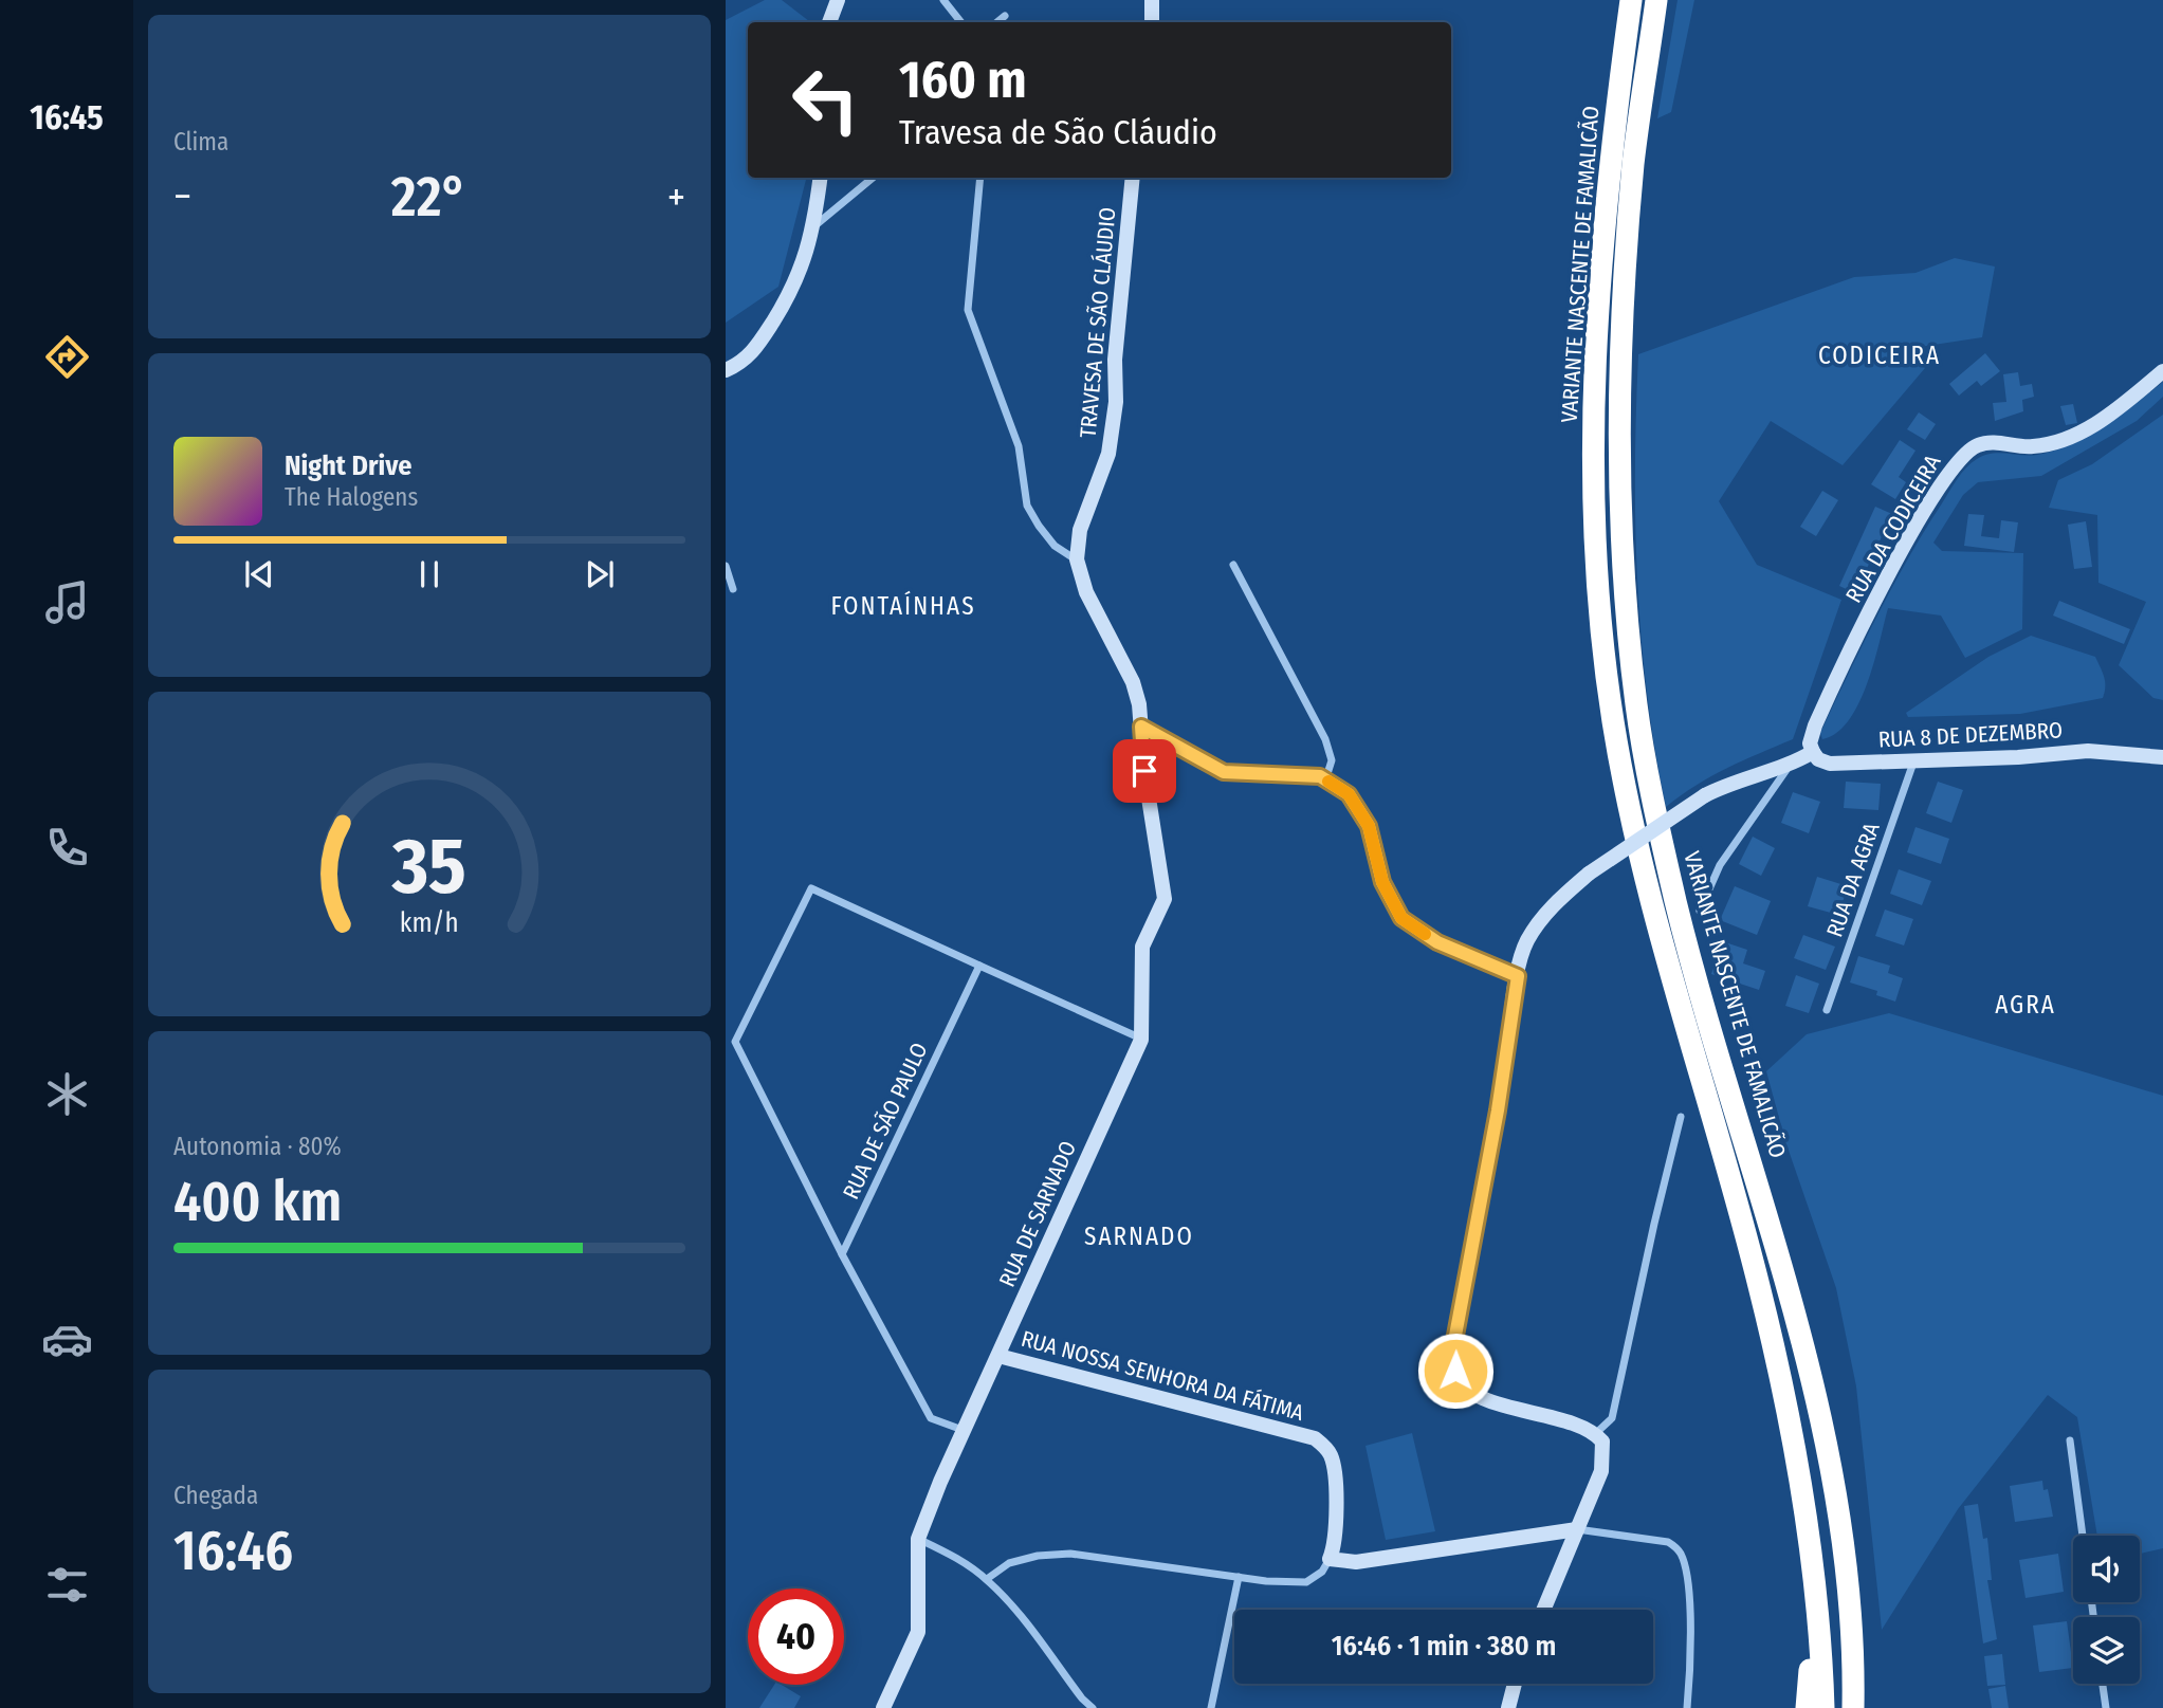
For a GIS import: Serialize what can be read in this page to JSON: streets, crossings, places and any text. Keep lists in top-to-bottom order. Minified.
{"streets":{"highway":["VARIANTE NASCENTE DE FAMALICÃO"],"street":["TRAVESA DE SÃO CLÁUDIO","RUA DA CODICEIRA","RUA 8 DE DEZEMBRO","RUA DA AGRA","RUA DE SÃO PAULO","RUA DE SARNADO","RUA NOSSA SENHORA DA FÁTIMA"]},"crossings":[["TRAVESA DE SÃO CLÁUDIO","RUA DE SARNADO"],["RUA DA CODICEIRA","RUA 8 DE DEZEMBRO"],["RUA 8 DE DEZEMBRO","RUA DA AGRA"],["RUA DE SARNADO","RUA NOSSA SENHORA DA FÁTIMA"]],"districts":["CODICEIRA","FONTAÍNHAS","AGRA","SARNADO"],"page":{"tabs":"16:45","tile":["Clima",["Autonomia · 80%","400 km"],["Chegada","16:46"]],"turn":["160 m","Travesa de São Cláudio"],"heat":["−","22°","+"],"song":["Night Drive","The Halogens"],"limit":"40","trip":"16:46 · 1 min · 380 m","gauge":["35","km/h"]}}
